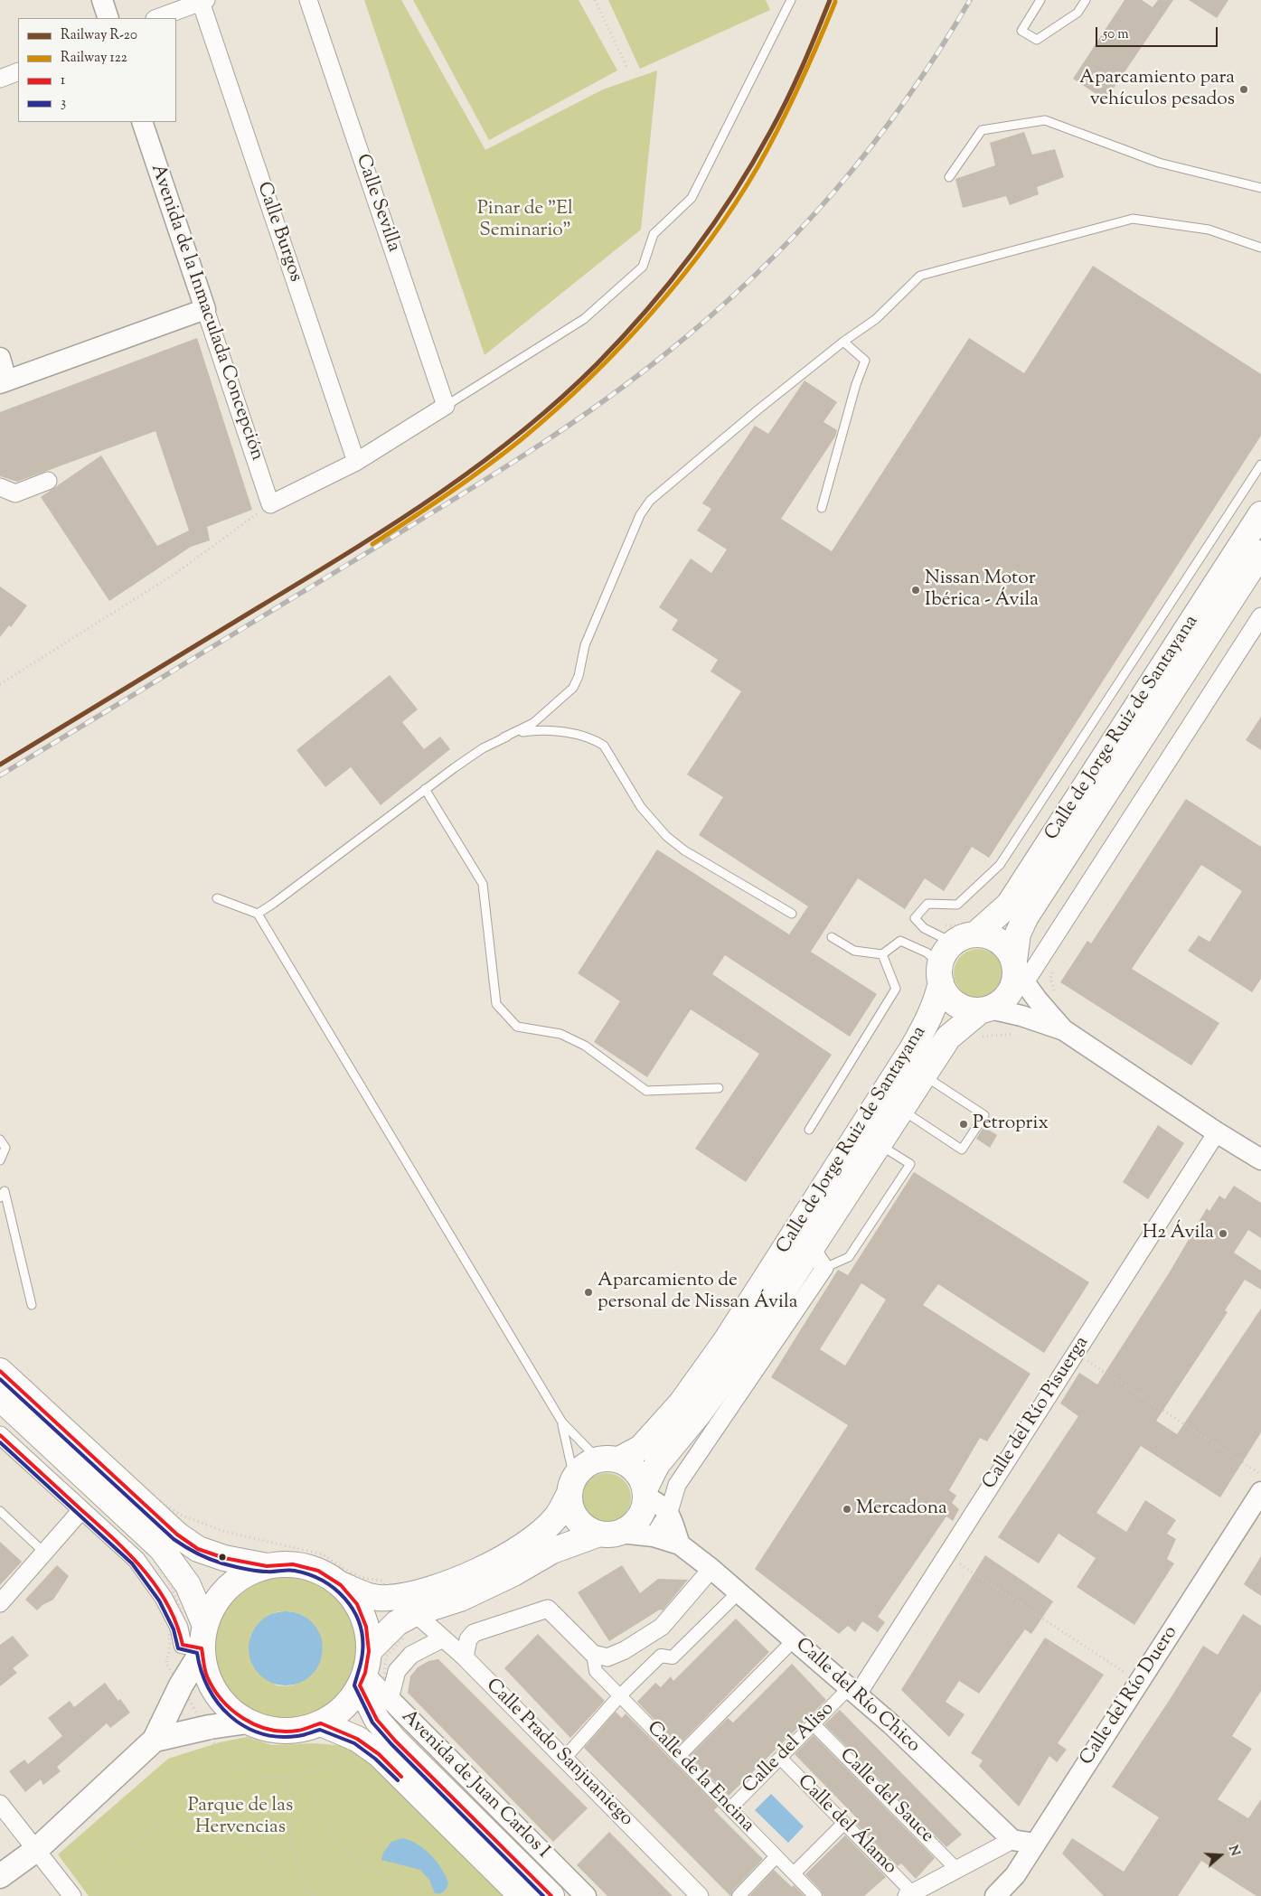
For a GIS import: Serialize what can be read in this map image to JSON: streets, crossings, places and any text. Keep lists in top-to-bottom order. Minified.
{"streets":{"highway":["Calle de Jorge Ruiz de Santayana","Avenida de Juan Carlos I"],"street":["Calle Sevilla","Calle Burgos","Avenida de la Inmaculada Concepción","Calle del Río Pisuerga","Calle del Río Chico","Calle del Río Duero","Calle del Aliso","Calle Prado Sanjuaniego","Calle de la Encina","Calle del Sauce","Calle del Álamo"]},"crossings":[["Calle de Jorge Ruiz de Santayana","Calle del Río Chico"],["Calle de Jorge Ruiz de Santayana","Calle Prado Sanjuaniego"],["Calle de Jorge Ruiz de Santayana","Avenida de Juan Carlos I"],["Calle del Río Pisuerga","Calle del Río Chico"],["Calle del Río Pisuerga","Calle del Aliso"],["Calle del Río Chico","Calle del Aliso"],["Calle del Aliso","Calle de la Encina"],["Calle del Aliso","Calle del Sauce"],["Calle del Aliso","Calle del Álamo"]],"parks":["Pinar de \"El Seminario\"","Parque de las Hervencias"],"places":["Aparcamiento para vehículos pesados","Nissan Motor Ibérica - Ávila","Petroprix","H2 Ávila","Aparcamiento de personal de Nissan Ávila","Mercadona"],"lines":["rail line R-20","rail line 122","transit line 1","transit line 3"],"legend":["Railway R-20","Railway 122","1","3"],"scale_bar":"50 m","north":"right"}
